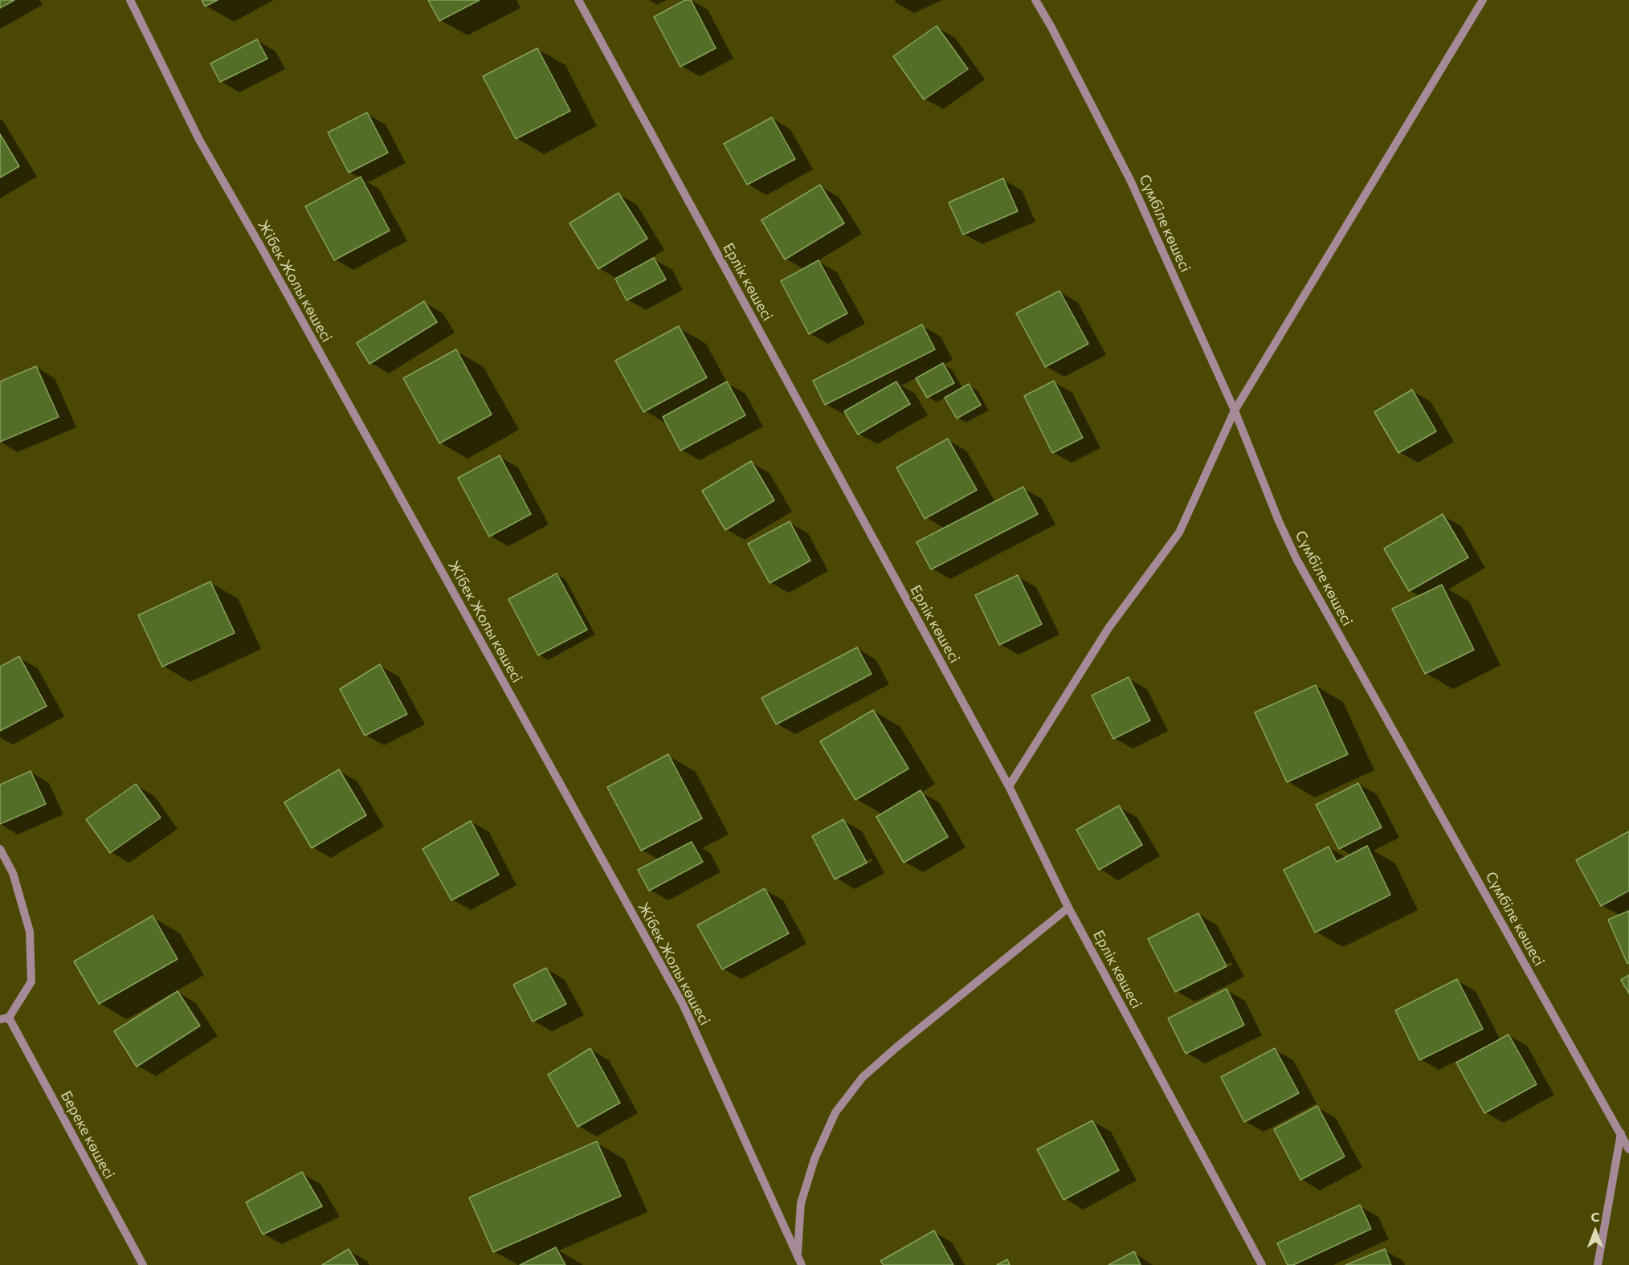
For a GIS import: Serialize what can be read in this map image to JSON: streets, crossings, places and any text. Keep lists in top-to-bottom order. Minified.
{"streets":{"street":["Сүмбіле көшесі","Жібек Жолы көшесі","Ерлік көшесі","Береке көшесі"]},"north":"top"}
